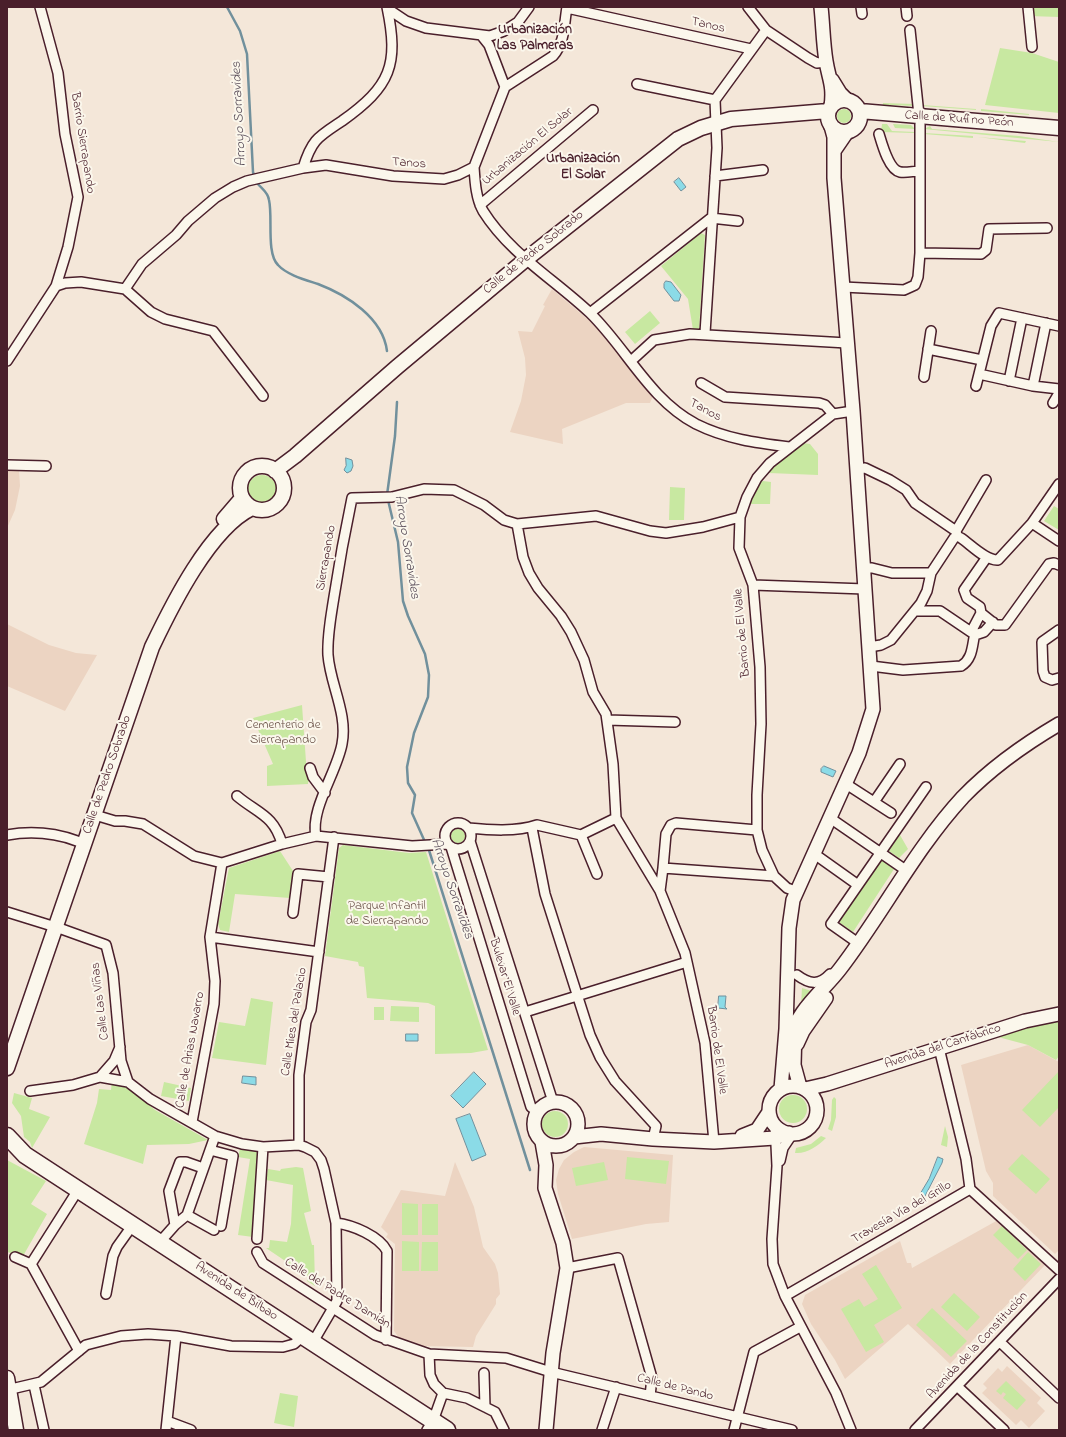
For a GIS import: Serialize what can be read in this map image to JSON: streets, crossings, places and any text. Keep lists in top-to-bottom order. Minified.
{"streets":{"highway":["Avenida de Bilbao"],"main road":["Calle de Rufino Peón","Calle de Pedro Sobrado","Avenida del Cantábrico"],"street":["Tanos","Barrio Sierrapando","Urbanización El Solar","Sierrapando","Barrio de El Valle","Bulevar El Valle","Calle Las Viñas","Calle Mies del Palacio","Calle de Arias Navarro","Travesía Vía del Grillo","Calle del Padre Damián","Avenida de la Constitución","Calle de Pando"]},"crossings":[["Tanos","Urbanización El Solar"],["Tanos","Calle de Pedro Sobrado"],["Calle de Rufino Peón","Calle de Pedro Sobrado"],["Urbanización El Solar","Calle de Pedro Sobrado"],["Calle de Pedro Sobrado","Calle Las Viñas"],["Sierrapando","Barrio de El Valle"],["Avenida del Cantábrico","Travesía Vía del Grillo"],["Calle del Padre Damián","Calle de Pando"]],"districts":["Urbanización Las Palmeras","Urbanización El Solar"],"water":["Arroyo Sorravides"],"parks":["Cementerio de Sierrapando","Parque Infantil de Sierrapando"]}
